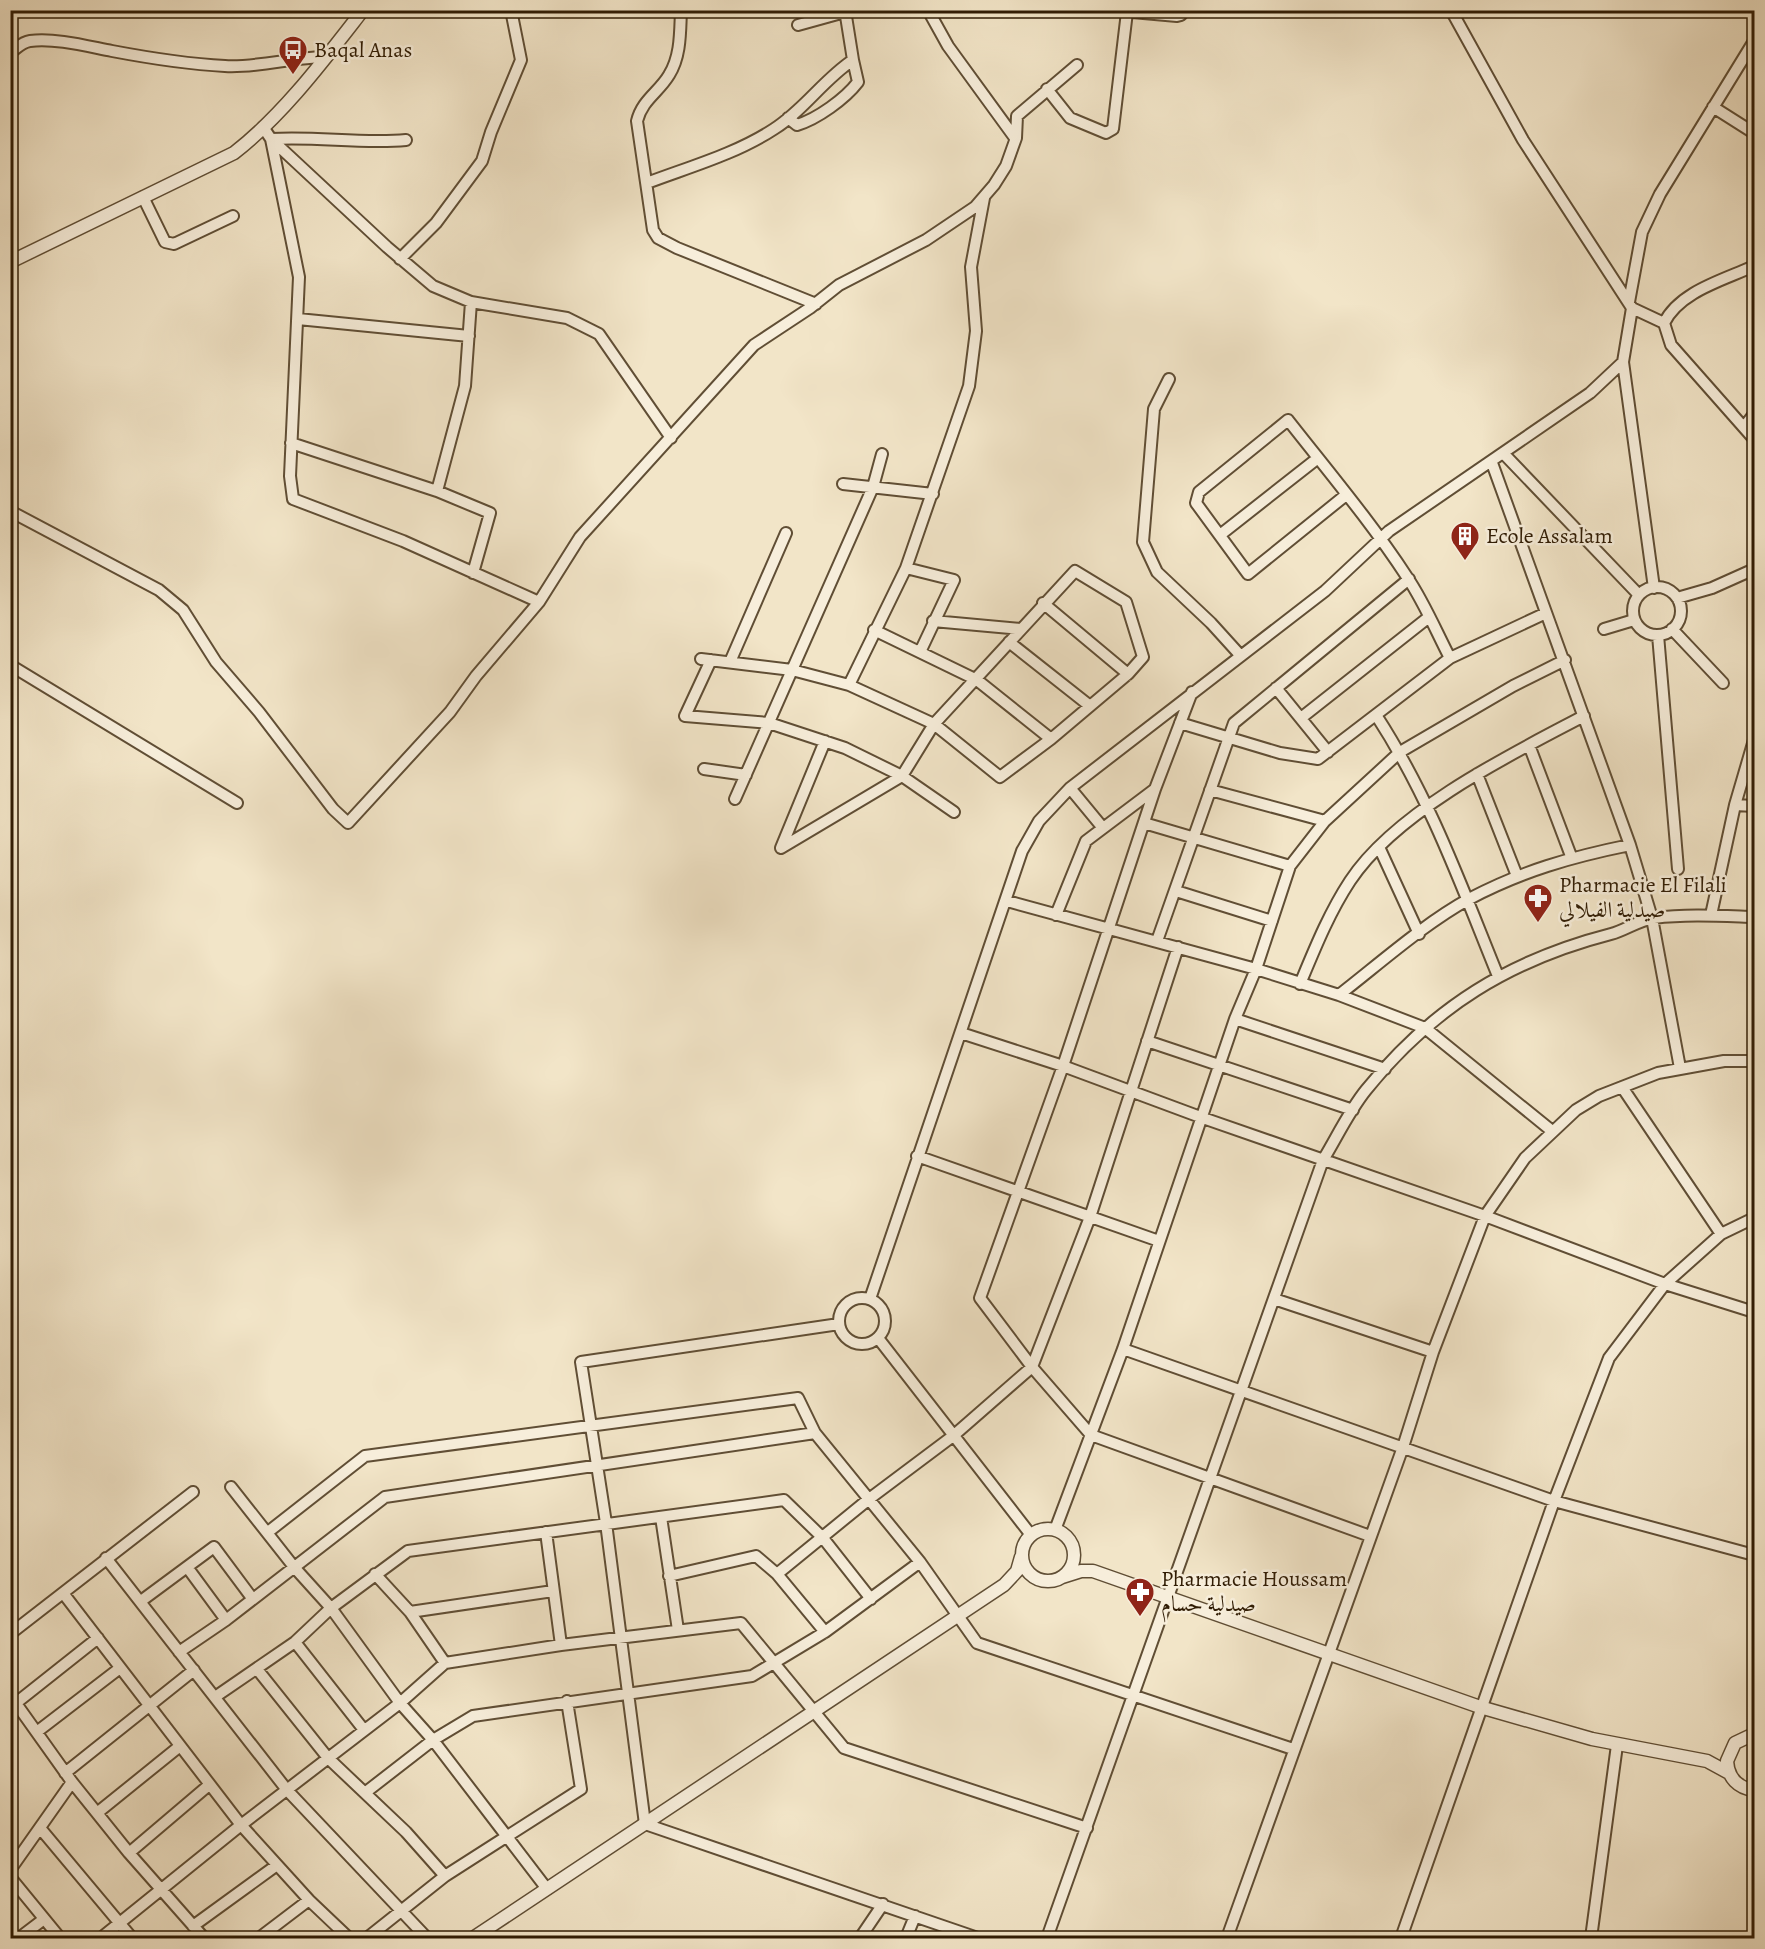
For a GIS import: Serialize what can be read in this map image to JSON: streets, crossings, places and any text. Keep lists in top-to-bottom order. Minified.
{"places":{"bus stop":["Baqal Anas"],"building":["Ecole Assalam"],"pharmacy":["Pharmacie El Filali صيدلية الفيلالي","Pharmacie Houssam صيدلية حسام"]}}
